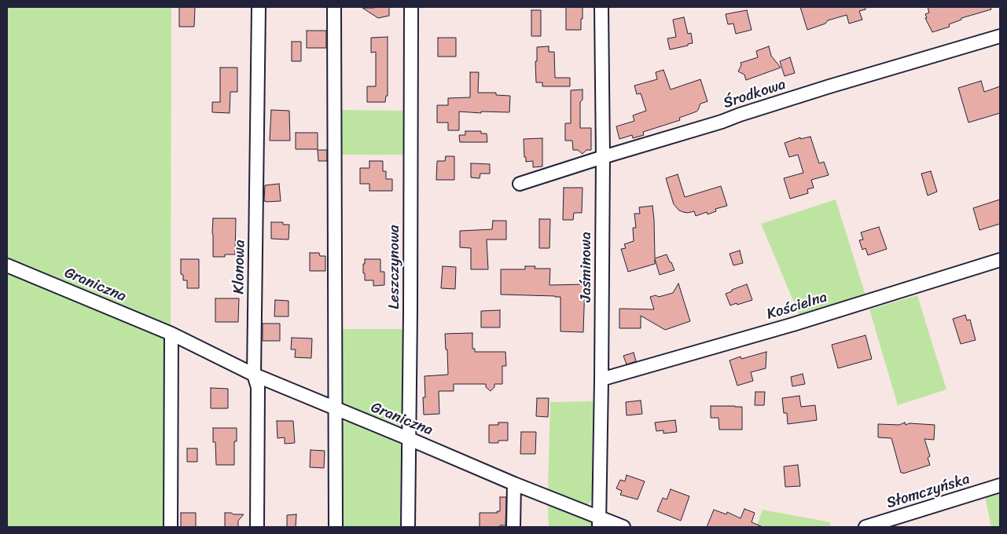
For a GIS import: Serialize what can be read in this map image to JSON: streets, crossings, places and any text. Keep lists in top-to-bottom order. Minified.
{"streets":{"street":["Środkowa","Klonowa","Leszczynowa","Jaśminowa","Graniczna","Kościelna","Słomczyńska"]},"crossings":[["Środkowa","Jaśminowa"],["Klonowa","Graniczna"],["Leszczynowa","Graniczna"],["Jaśminowa","Graniczna"],["Jaśminowa","Kościelna"]]}
